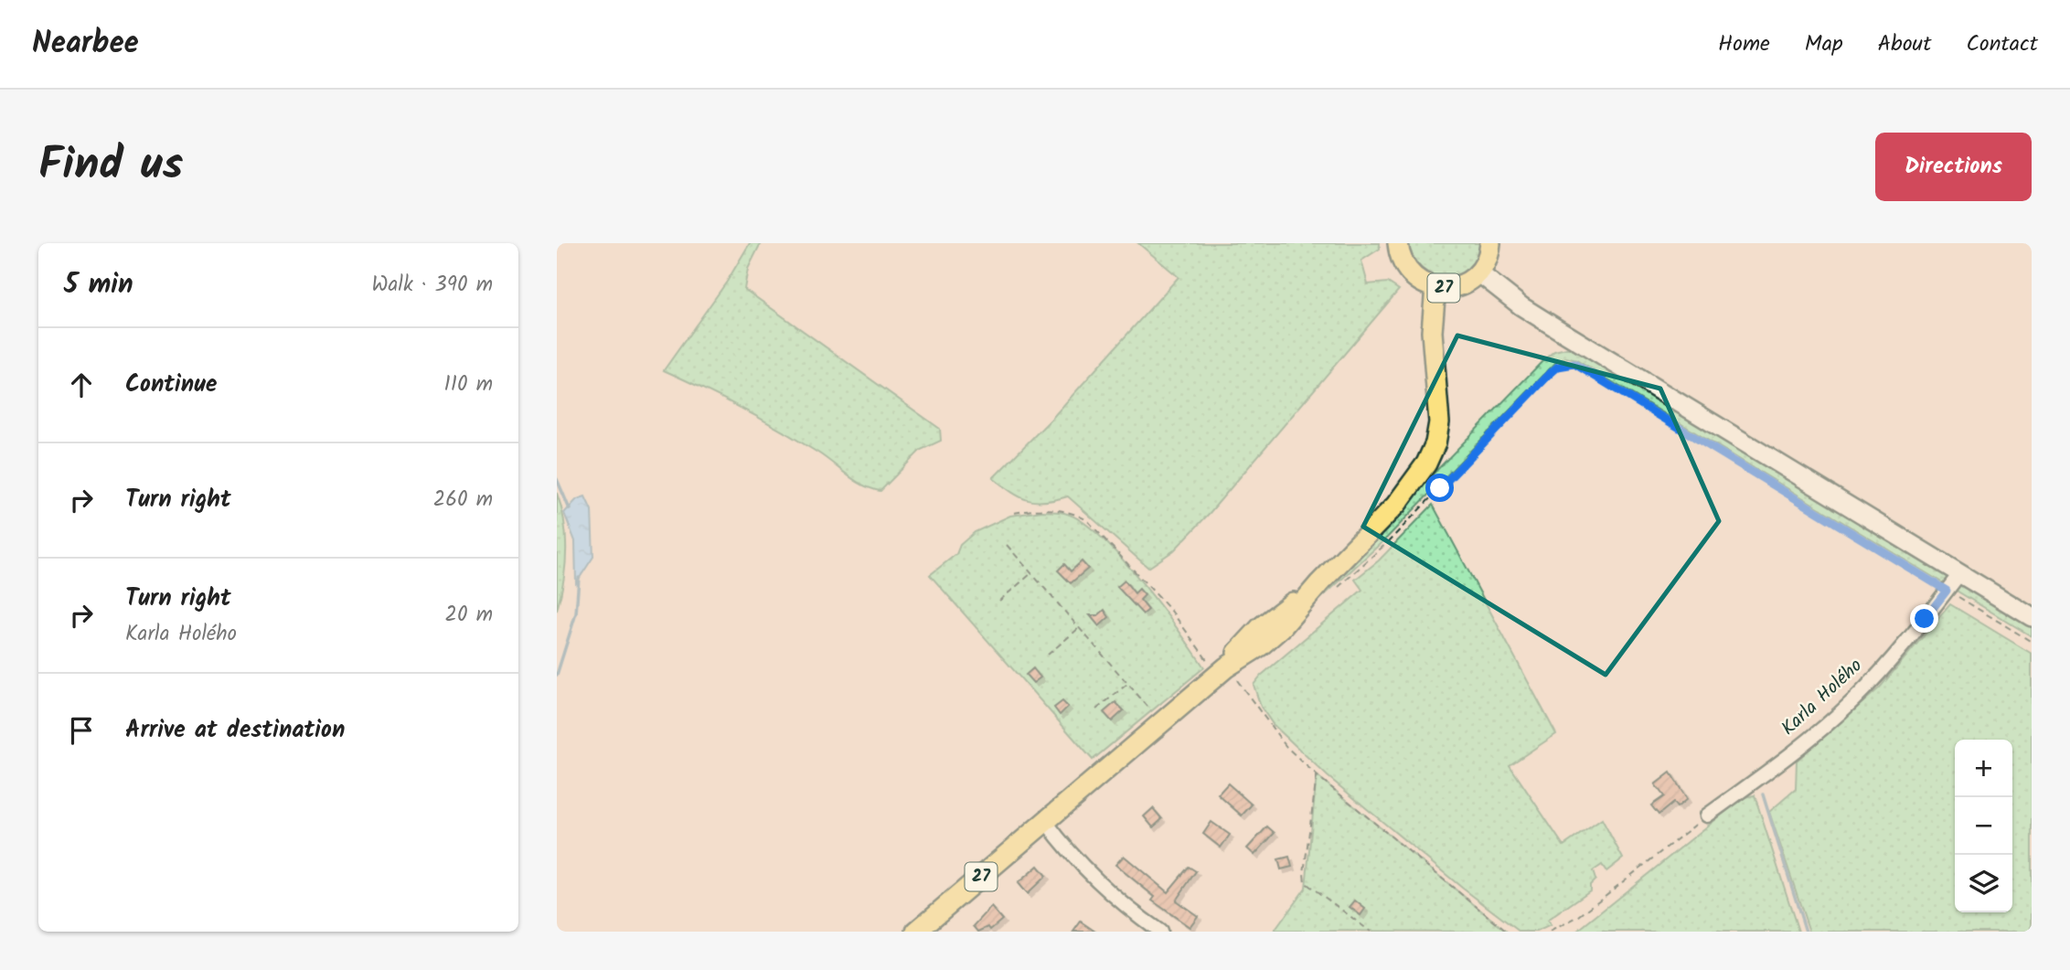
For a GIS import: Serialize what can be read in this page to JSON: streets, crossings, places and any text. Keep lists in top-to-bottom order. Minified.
{"streets":{"main road":["27"],"street":["Karla Holého"]},"page":{"header":"Nearbee","nav":["Home","Map","About","Contact"],"title":"Find us","buttons":"Directions","heading":["5 min","Walk · 390 m"],"list":[["Continue","110 m"],["Turn right","260 m"],["Turn right","Karla Holého","20 m"],"Arrive at destination"],"map_buttons":["+","−"]}}
